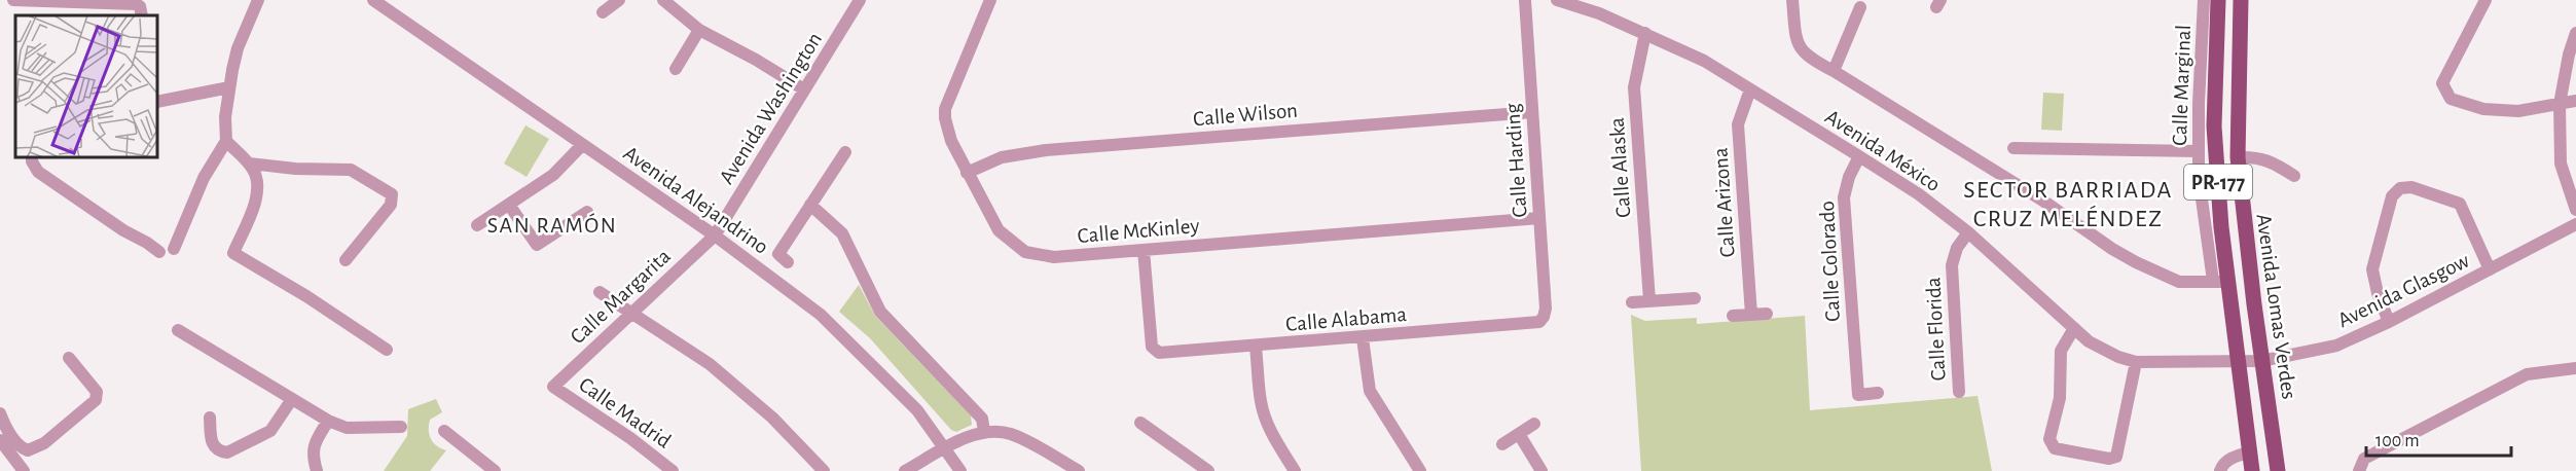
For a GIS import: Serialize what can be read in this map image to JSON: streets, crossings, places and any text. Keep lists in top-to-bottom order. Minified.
{"streets":{"main road":["PR-177","Avenida Lomas Verdes"],"street":["Calle Marginal","Avenida Washington","Calle Wilson","Avenida México","Calle Harding","Calle Alaska","Avenida Alejandrino","Calle Arizona","Calle McKinley","Calle Colorado","Avenida Glasgow","Calle Margarita","Calle Alabama","Calle Florida","Calle Madrid"]},"crossings":[["Calle Marginal","Avenida Lomas Verdes"],["Avenida Washington","Avenida Alejandrino"],["Avenida Washington","Calle Margarita"],["Calle Wilson","Calle Harding"],["Calle Wilson","Calle McKinley"],["Avenida México","Calle Alaska"],["Avenida México","Calle Arizona"],["Avenida México","Calle Colorado"],["Avenida México","Avenida Glasgow"],["Avenida México","Avenida Lomas Verdes"],["Avenida México","Calle Florida"],["Calle Harding","Calle McKinley"],["Calle Harding","Calle Alabama"],["Avenida Alejandrino","Calle Margarita"],["Calle McKinley","Calle Alabama"],["Avenida Glasgow","Avenida Lomas Verdes"],["Calle Margarita","Calle Madrid"]],"districts":["SECTOR BARRIADA CRUZ MELÉNDEZ","SAN RAMÓN"],"scale_bar":"100 m"}
